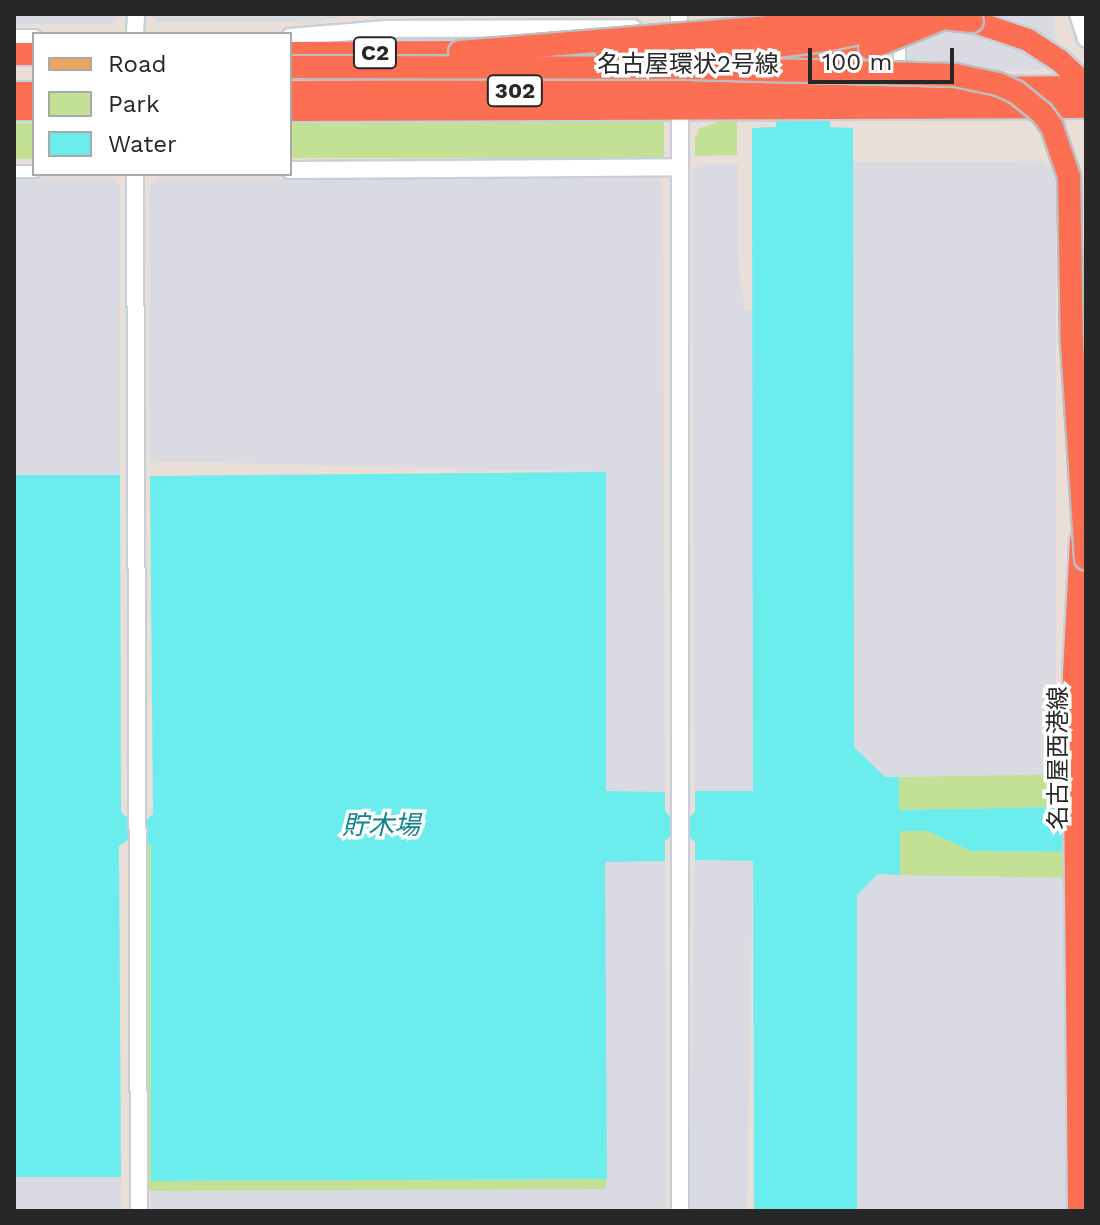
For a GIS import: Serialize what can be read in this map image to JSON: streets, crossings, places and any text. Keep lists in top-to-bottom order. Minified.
{"streets":{"highway":["C2","名古屋環状2号線","302"],"main road":["名古屋西港線"]},"water":["貯木場"],"legend":["Road","Park","Water"],"scale_bar":"100 m"}
